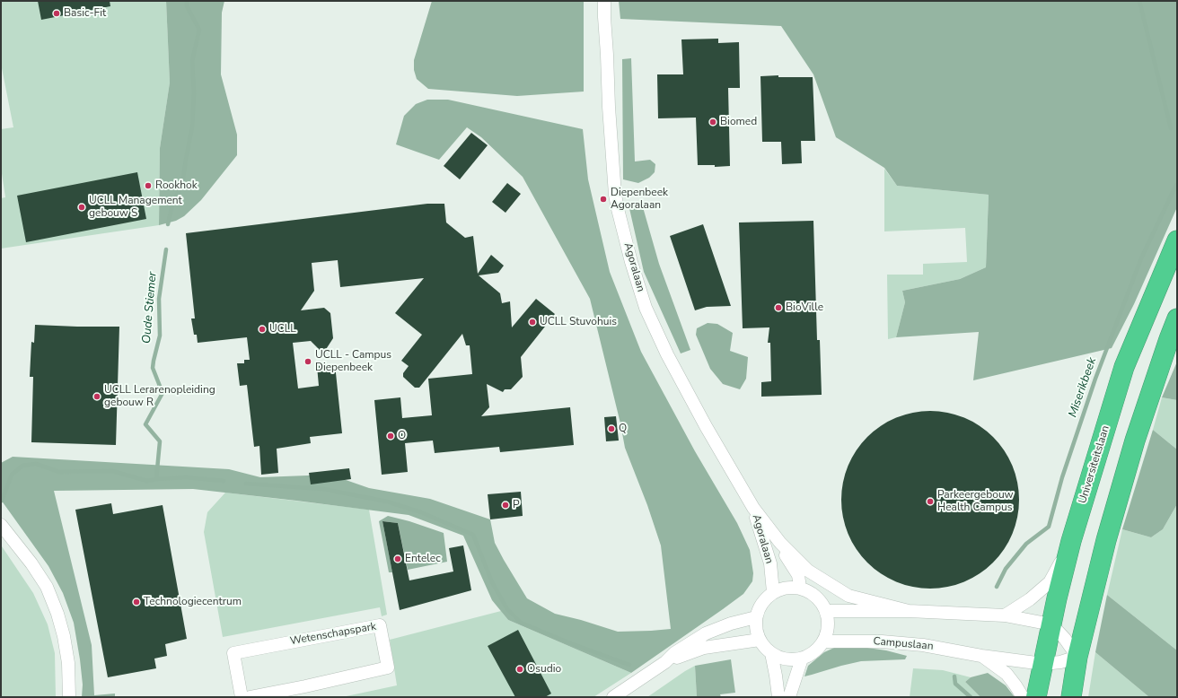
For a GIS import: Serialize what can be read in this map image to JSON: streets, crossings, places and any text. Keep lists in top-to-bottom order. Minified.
{"streets":{"highway":["Universiteitslaan"],"street":["Agoralaan","Wetenschapspark","Campuslaan"]},"crossings":[["Agoralaan","Campuslaan"],["Universiteitslaan","Campuslaan"]],"water":["Oude Stiemer","Miserikbeek"],"places":["Basic-Fit","Biomed","Rookhok","Diepenbeek Agoralaan","UCLL Management gebouw S","BioVille","UCLL Stuvohuis","UCLL","UCLL - Campus Diepenbeek","UCLL Lerarenopleiding gebouw R","Q","O","Parkeergebouw Health Campus","P","Entelec","Technologiecentrum","Osudio"]}
